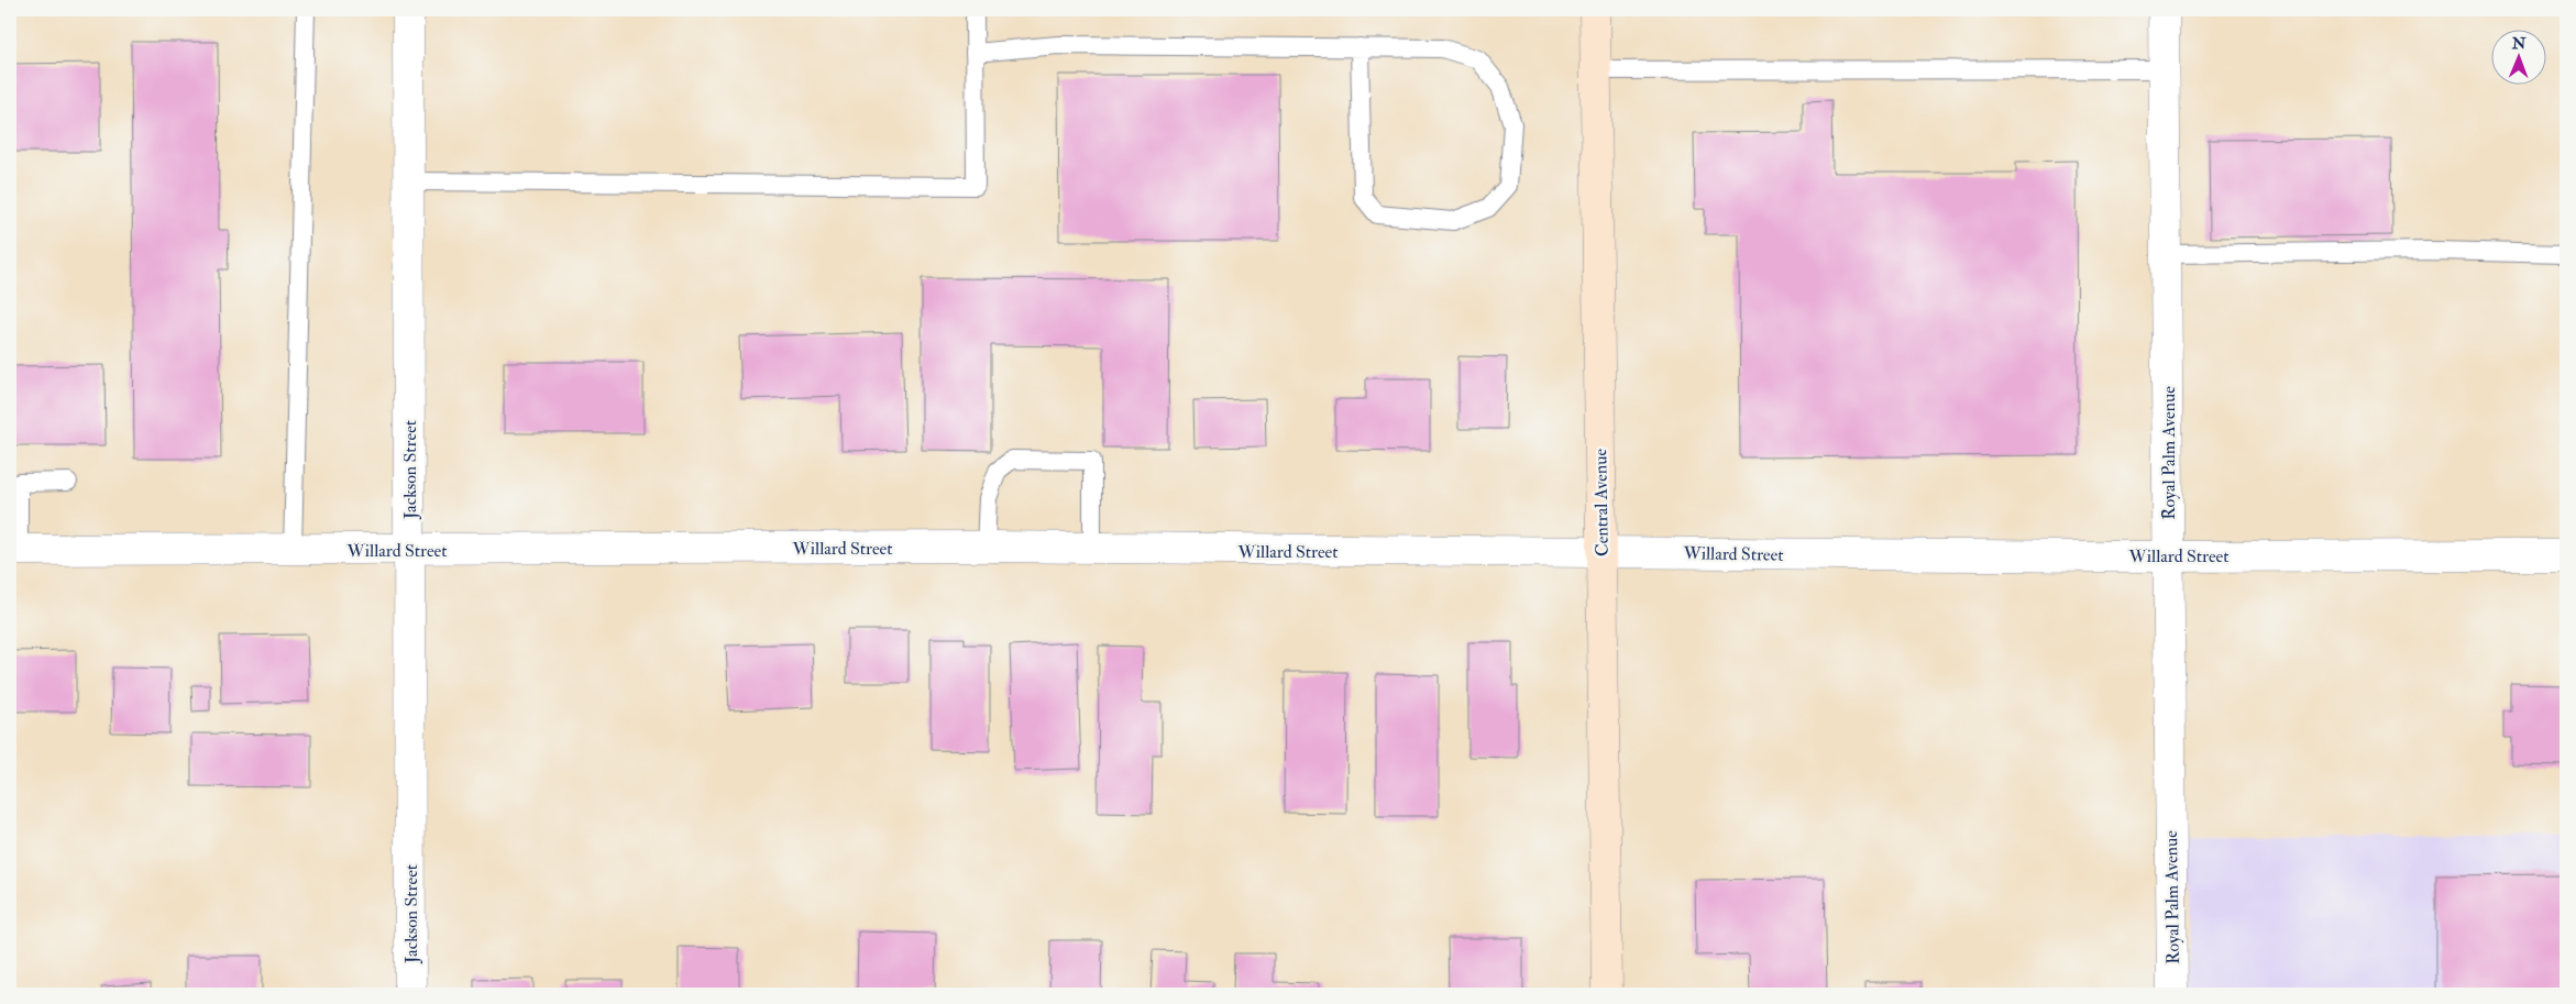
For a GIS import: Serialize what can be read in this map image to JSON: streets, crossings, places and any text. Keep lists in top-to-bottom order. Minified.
{"streets":{"street":["Royal Palm Avenue","Jackson Street","Central Avenue","Willard Street"]},"crossings":[["Royal Palm Avenue","Willard Street"],["Jackson Street","Willard Street"],["Central Avenue","Willard Street"]],"north":"top"}
